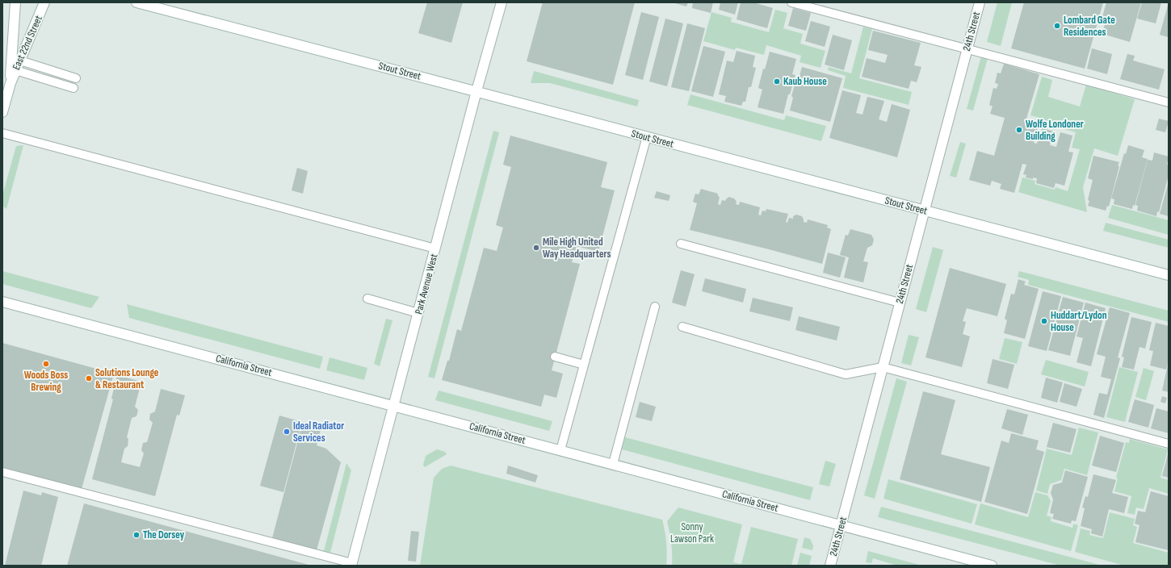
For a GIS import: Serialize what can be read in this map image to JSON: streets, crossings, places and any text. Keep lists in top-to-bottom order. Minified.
{"streets":{"street":["24th Street","East 22nd Street","Stout Street","Park Avenue West","California Street"]},"crossings":[["24th Street","Stout Street"],["24th Street","California Street"],["Stout Street","Park Avenue West"],["Park Avenue West","California Street"]],"parks":["Sonny Lawson Park"],"places":["Lombard Gate Residences","Kaub House","Wolfe Londoner Building","Mile High United Way Headquarters","Huddart/Lydon House","Woods Boss Brewing","Solutions Lounge & Restaurant","Ideal Radiator Services","The Dorsey"]}
